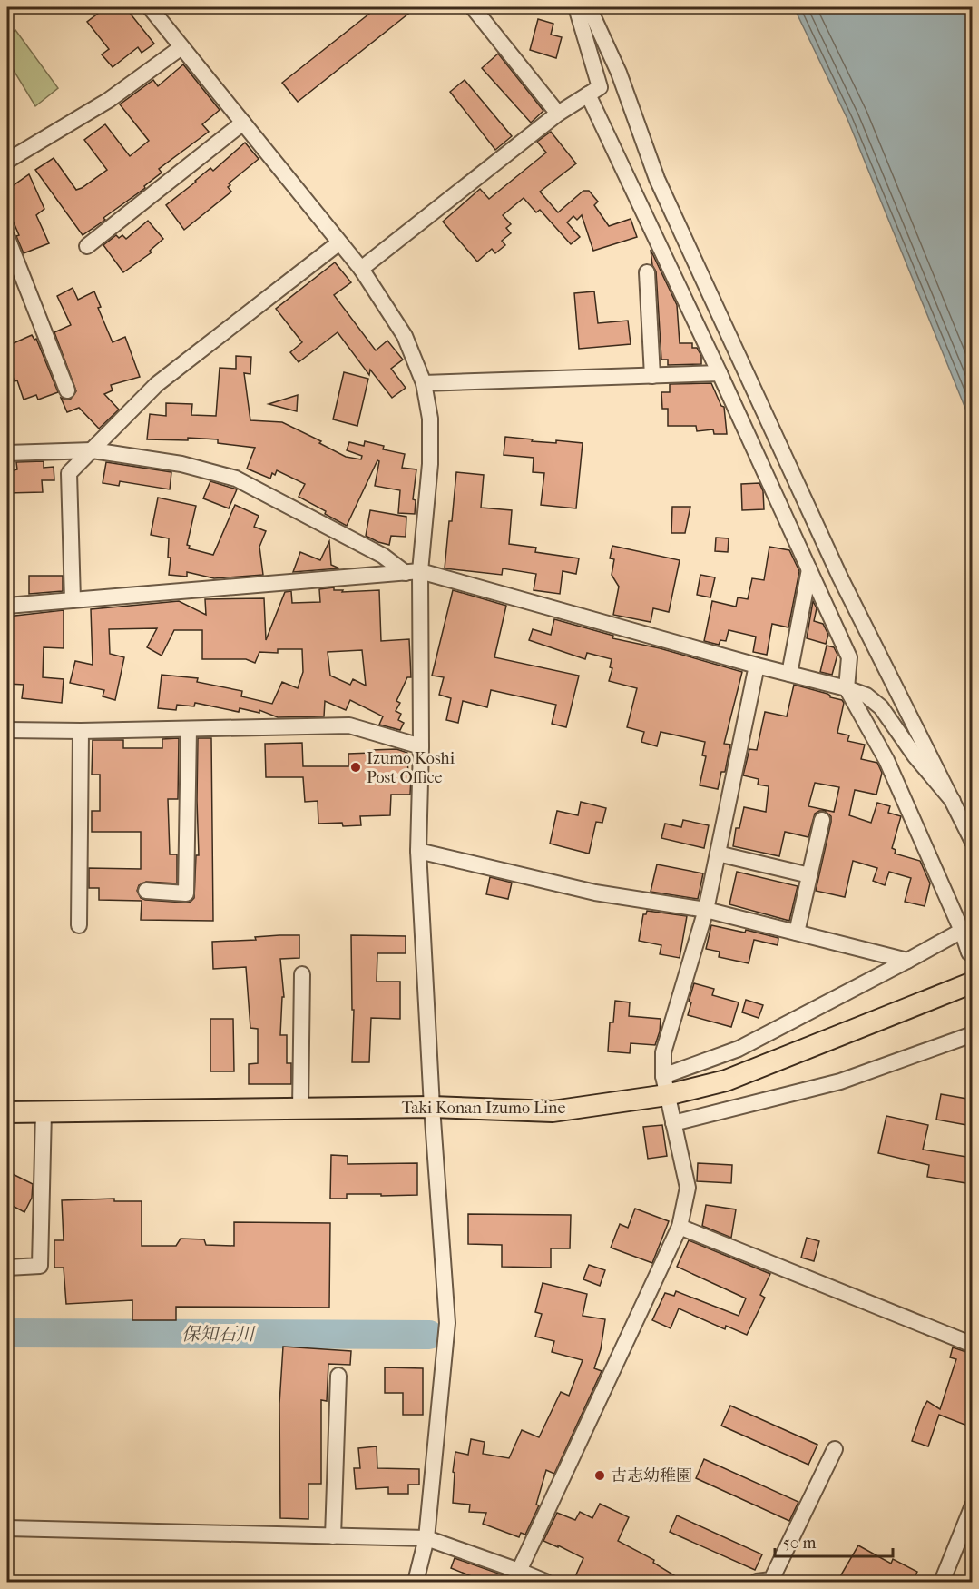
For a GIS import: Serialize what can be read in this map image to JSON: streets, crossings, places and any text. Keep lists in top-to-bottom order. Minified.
{"streets":{"main road":["Taki Konan Izumo Line"]},"water":["保知石川"],"places":["Izumo Koshi Post Office","古志幼稚園"],"scale_bar":"50 m"}
